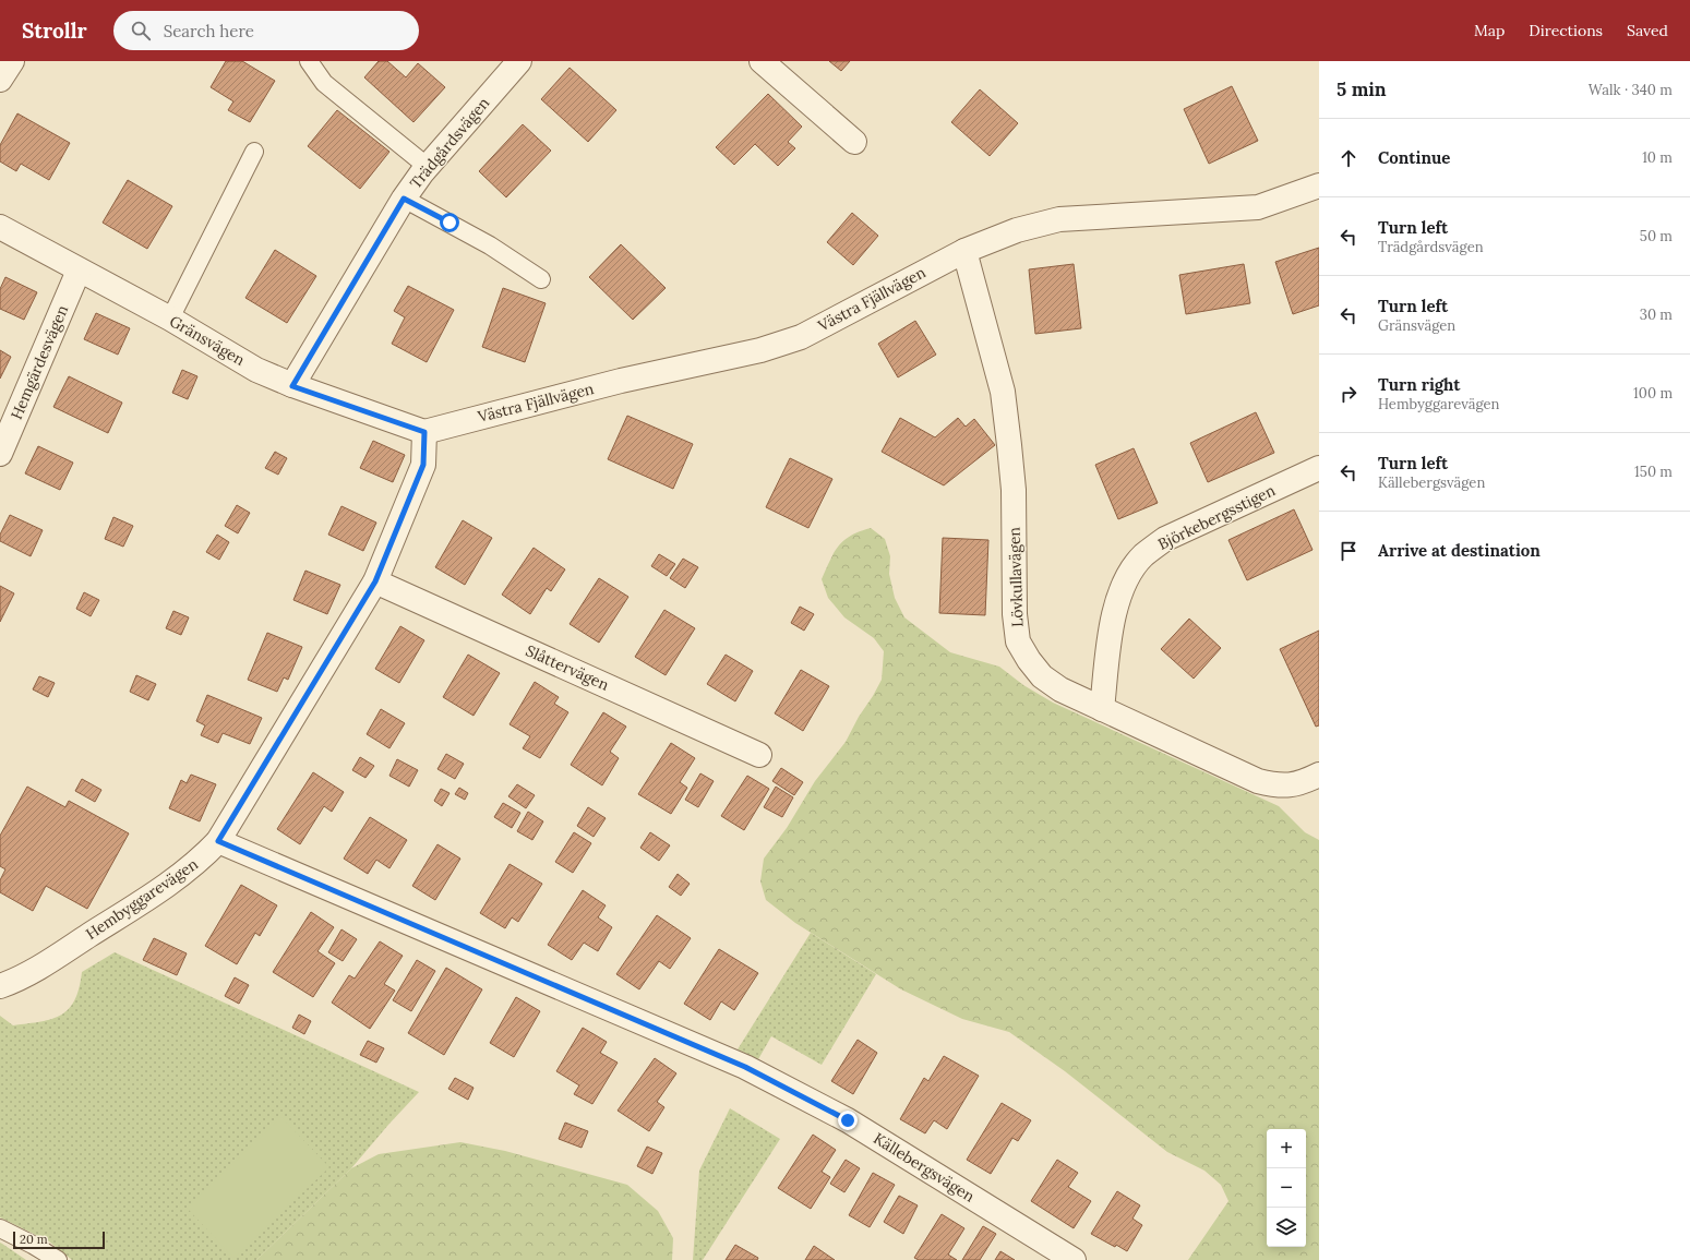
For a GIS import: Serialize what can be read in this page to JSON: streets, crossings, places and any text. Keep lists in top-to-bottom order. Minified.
{"streets":{"street":["Trädgårdsvägen","Västra Fjällvägen","Gränsvägen","Hemgärdesvägen","Björkebergsstigen","Lövkullavägen","Slåttervägen","Hembyggarevägen","Källebergsvägen"]},"crossings":[["Trädgårdsvägen","Gränsvägen"],["Västra Fjällvägen","Gränsvägen"],["Västra Fjällvägen","Lövkullavägen"],["Västra Fjällvägen","Hembyggarevägen"],["Gränsvägen","Hemgärdesvägen"],["Gränsvägen","Hembyggarevägen"],["Björkebergsstigen","Lövkullavägen"],["Slåttervägen","Hembyggarevägen"],["Hembyggarevägen","Källebergsvägen"]],"scale_bar":"20 m","page":{"header":"Strollr","search":"Search here","nav":["Map","Directions","Saved"],"heading":["5 min","Walk · 340 m"],"list":[["Continue","10 m"],["Turn left","Trädgårdsvägen","50 m"],["Turn left","Gränsvägen","30 m"],["Turn right","Hembyggarevägen","100 m"],["Turn left","Källebergsvägen","150 m"],"Arrive at destination"],"map_buttons":["+","−"],"scale":"20 m"}}
